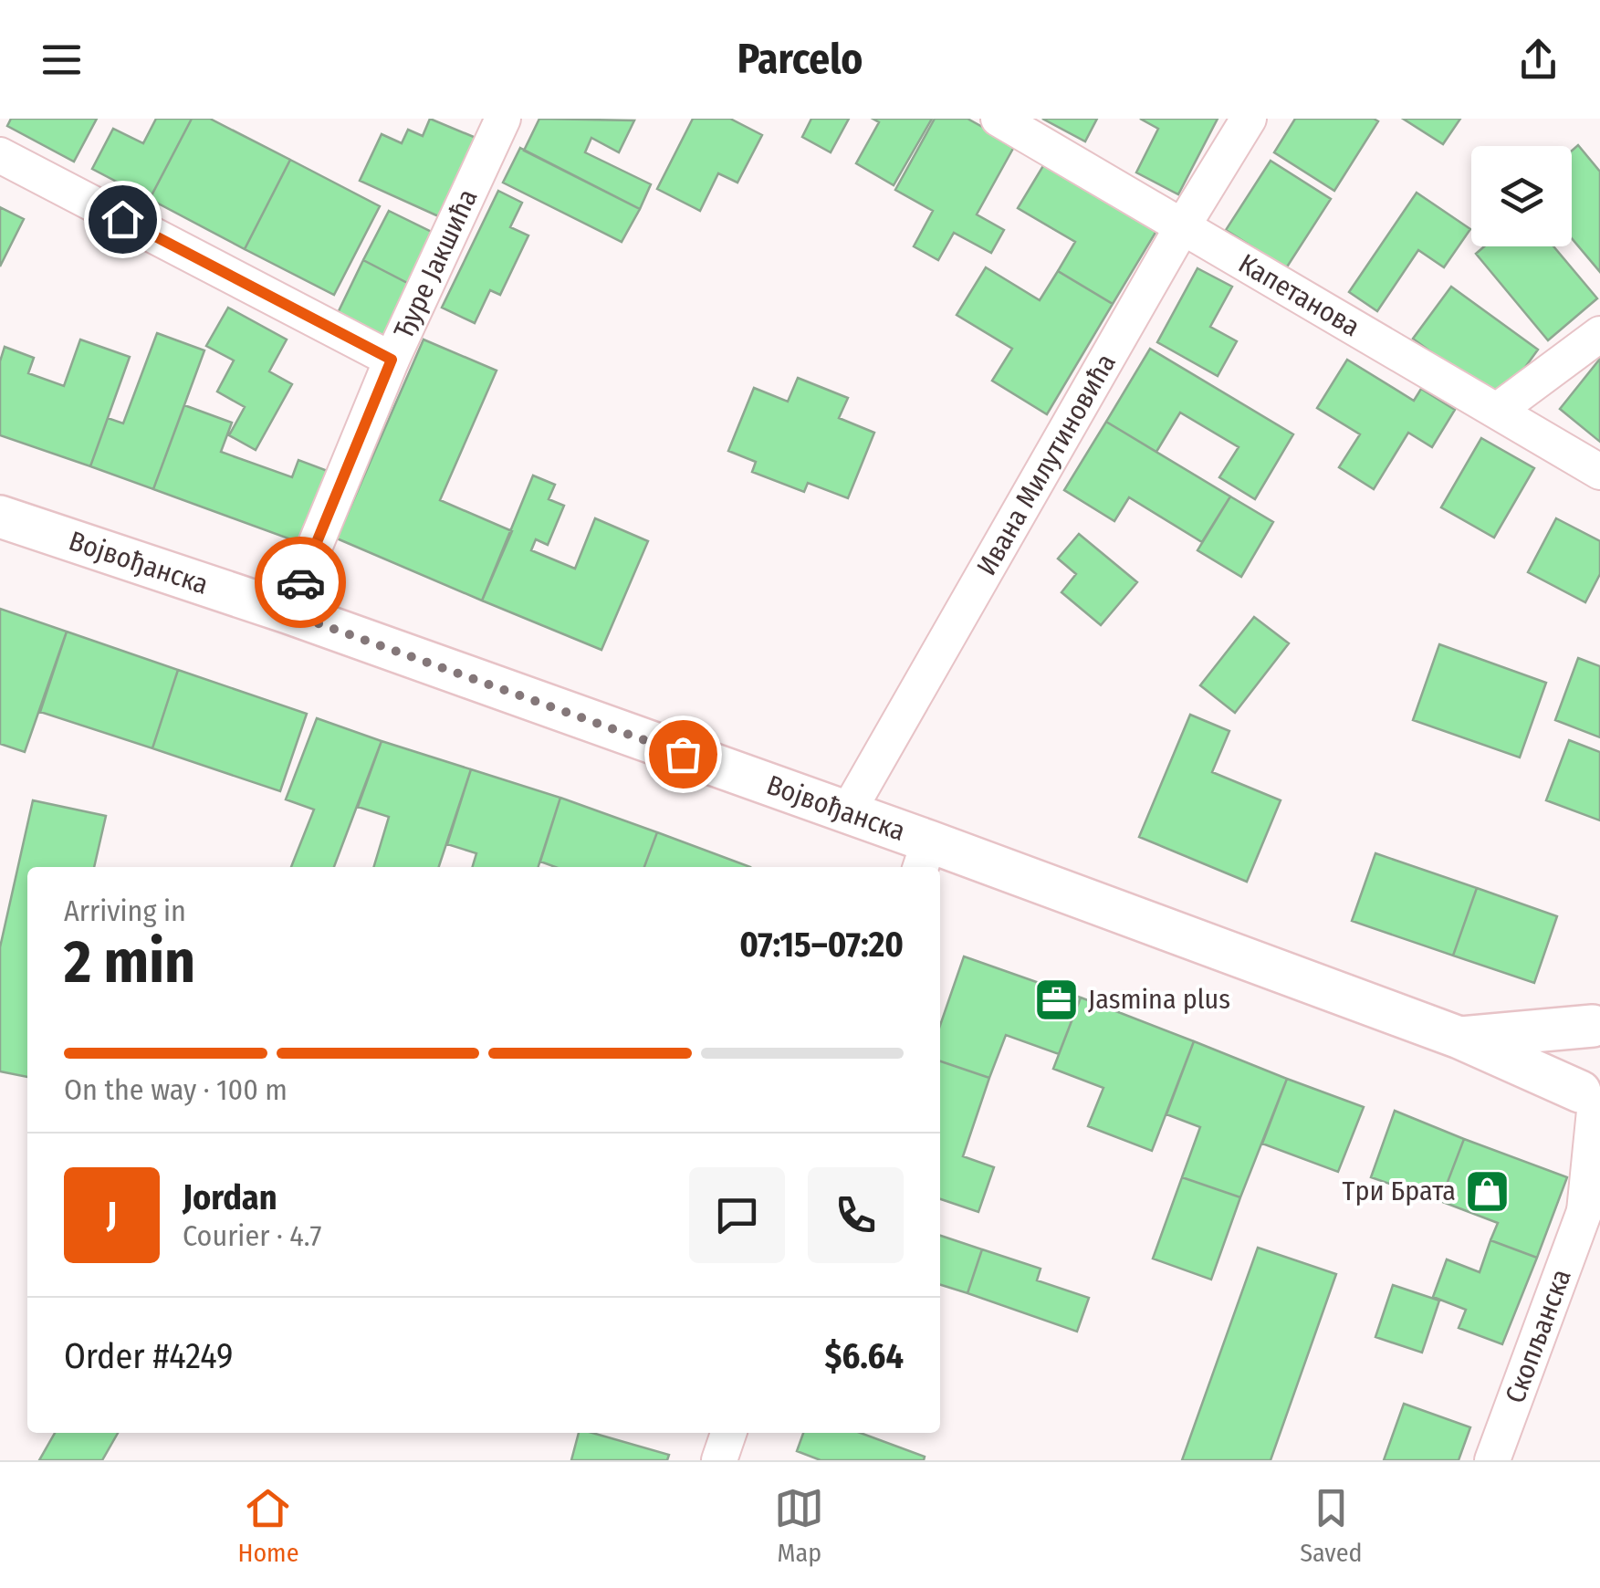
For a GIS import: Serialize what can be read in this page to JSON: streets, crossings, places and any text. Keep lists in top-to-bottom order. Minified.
{"streets":{"street":["Ђуре Јакшића","Капетанова","Ивана Милутиновића","Војвођанска","Скопљанска"]},"crossings":[["Ђуре Јакшића","Војвођанска"],["Капетанова","Ивана Милутиновића"],["Ивана Милутиновића","Војвођанска"],["Војвођанска","Скопљанска"]],"places":{"office":["Jasmina plus"],"shop":["Три Брата"]},"page":{"header":"Parcelo","heading":["2 min","Arriving in","07:15–07:20"],"panel":["Jordan","Courier · 4.7","Order #4249","$6.64"],"bar":"On the way · 100 m","round":"J","tabs":["Home","Map","Saved"]}}
